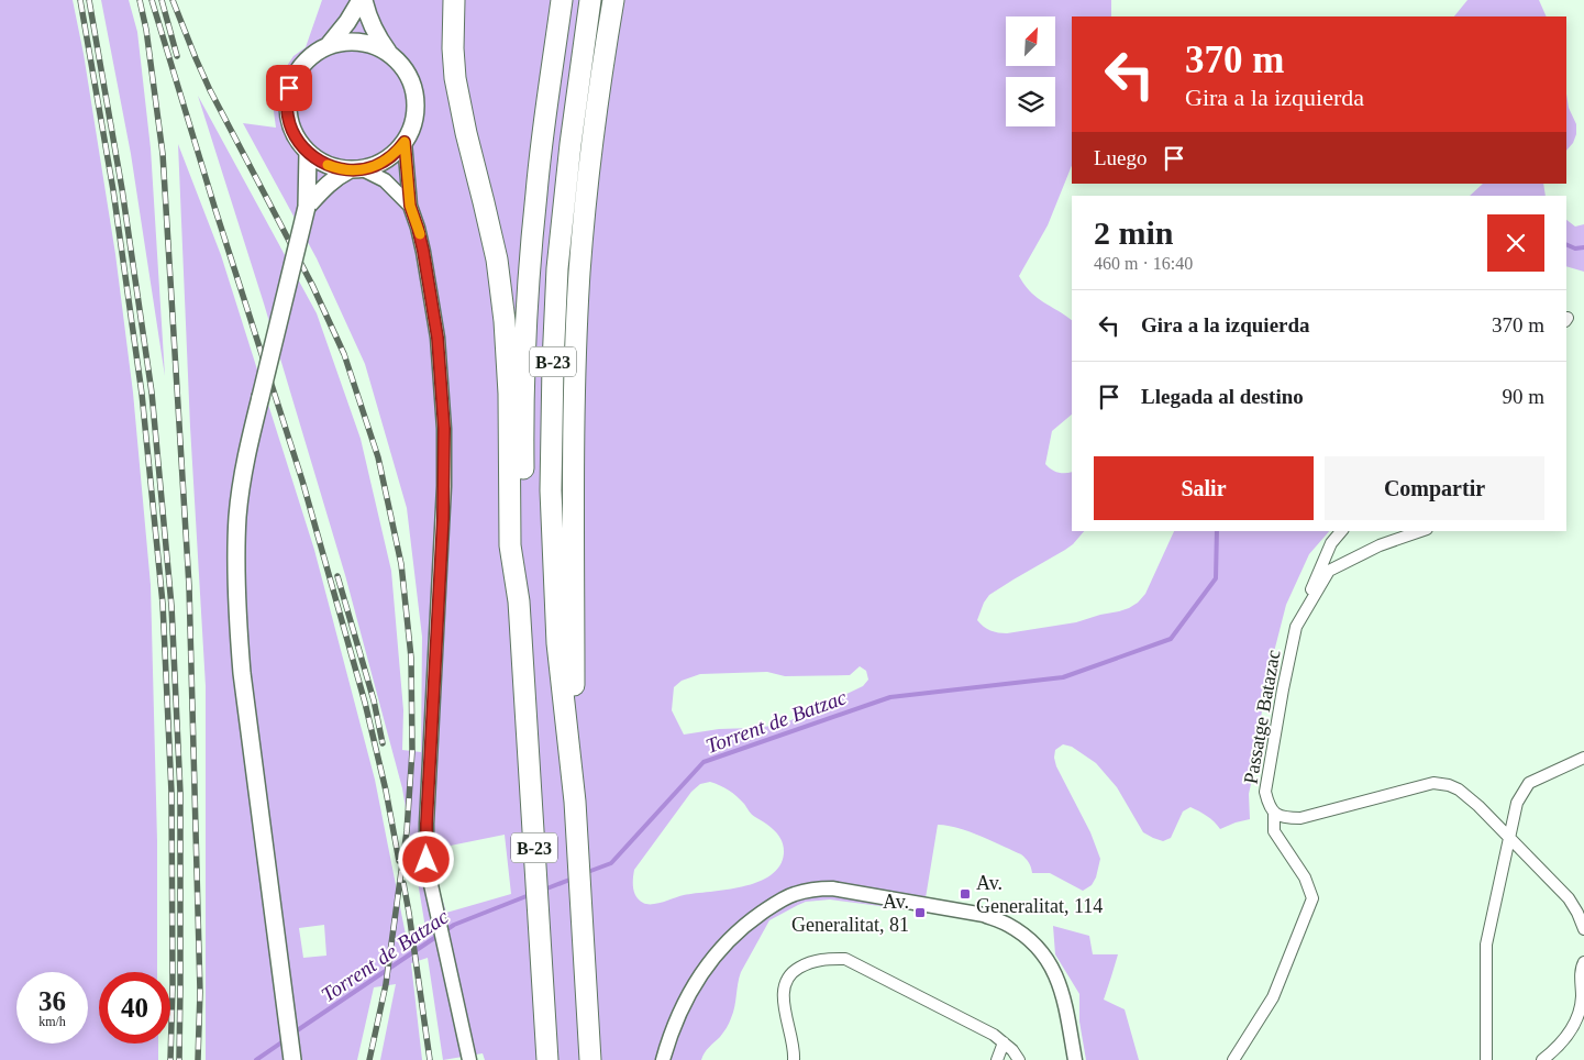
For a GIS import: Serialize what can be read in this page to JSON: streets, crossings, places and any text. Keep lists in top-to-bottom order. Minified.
{"streets":{"highway":["B-23"],"street":["Passatge Batazac"]},"water":["Torrent de Batzac"],"places":{"transit":["Av. Generalitat, 114","Av. Generalitat, 81"]},"north":"top right","page":{"turn":["370 m","Gira a la izquierda"],"then":"Luego","heading":["2 min","460 m · 16:40"],"list":[{"name":"Gira a la izquierda","value":"370 m"},{"name":"Llegada al destino","value":"90 m"}],"buttons":["Salir","Compartir"],"speed":"36 km/h","limit":"40"}}
